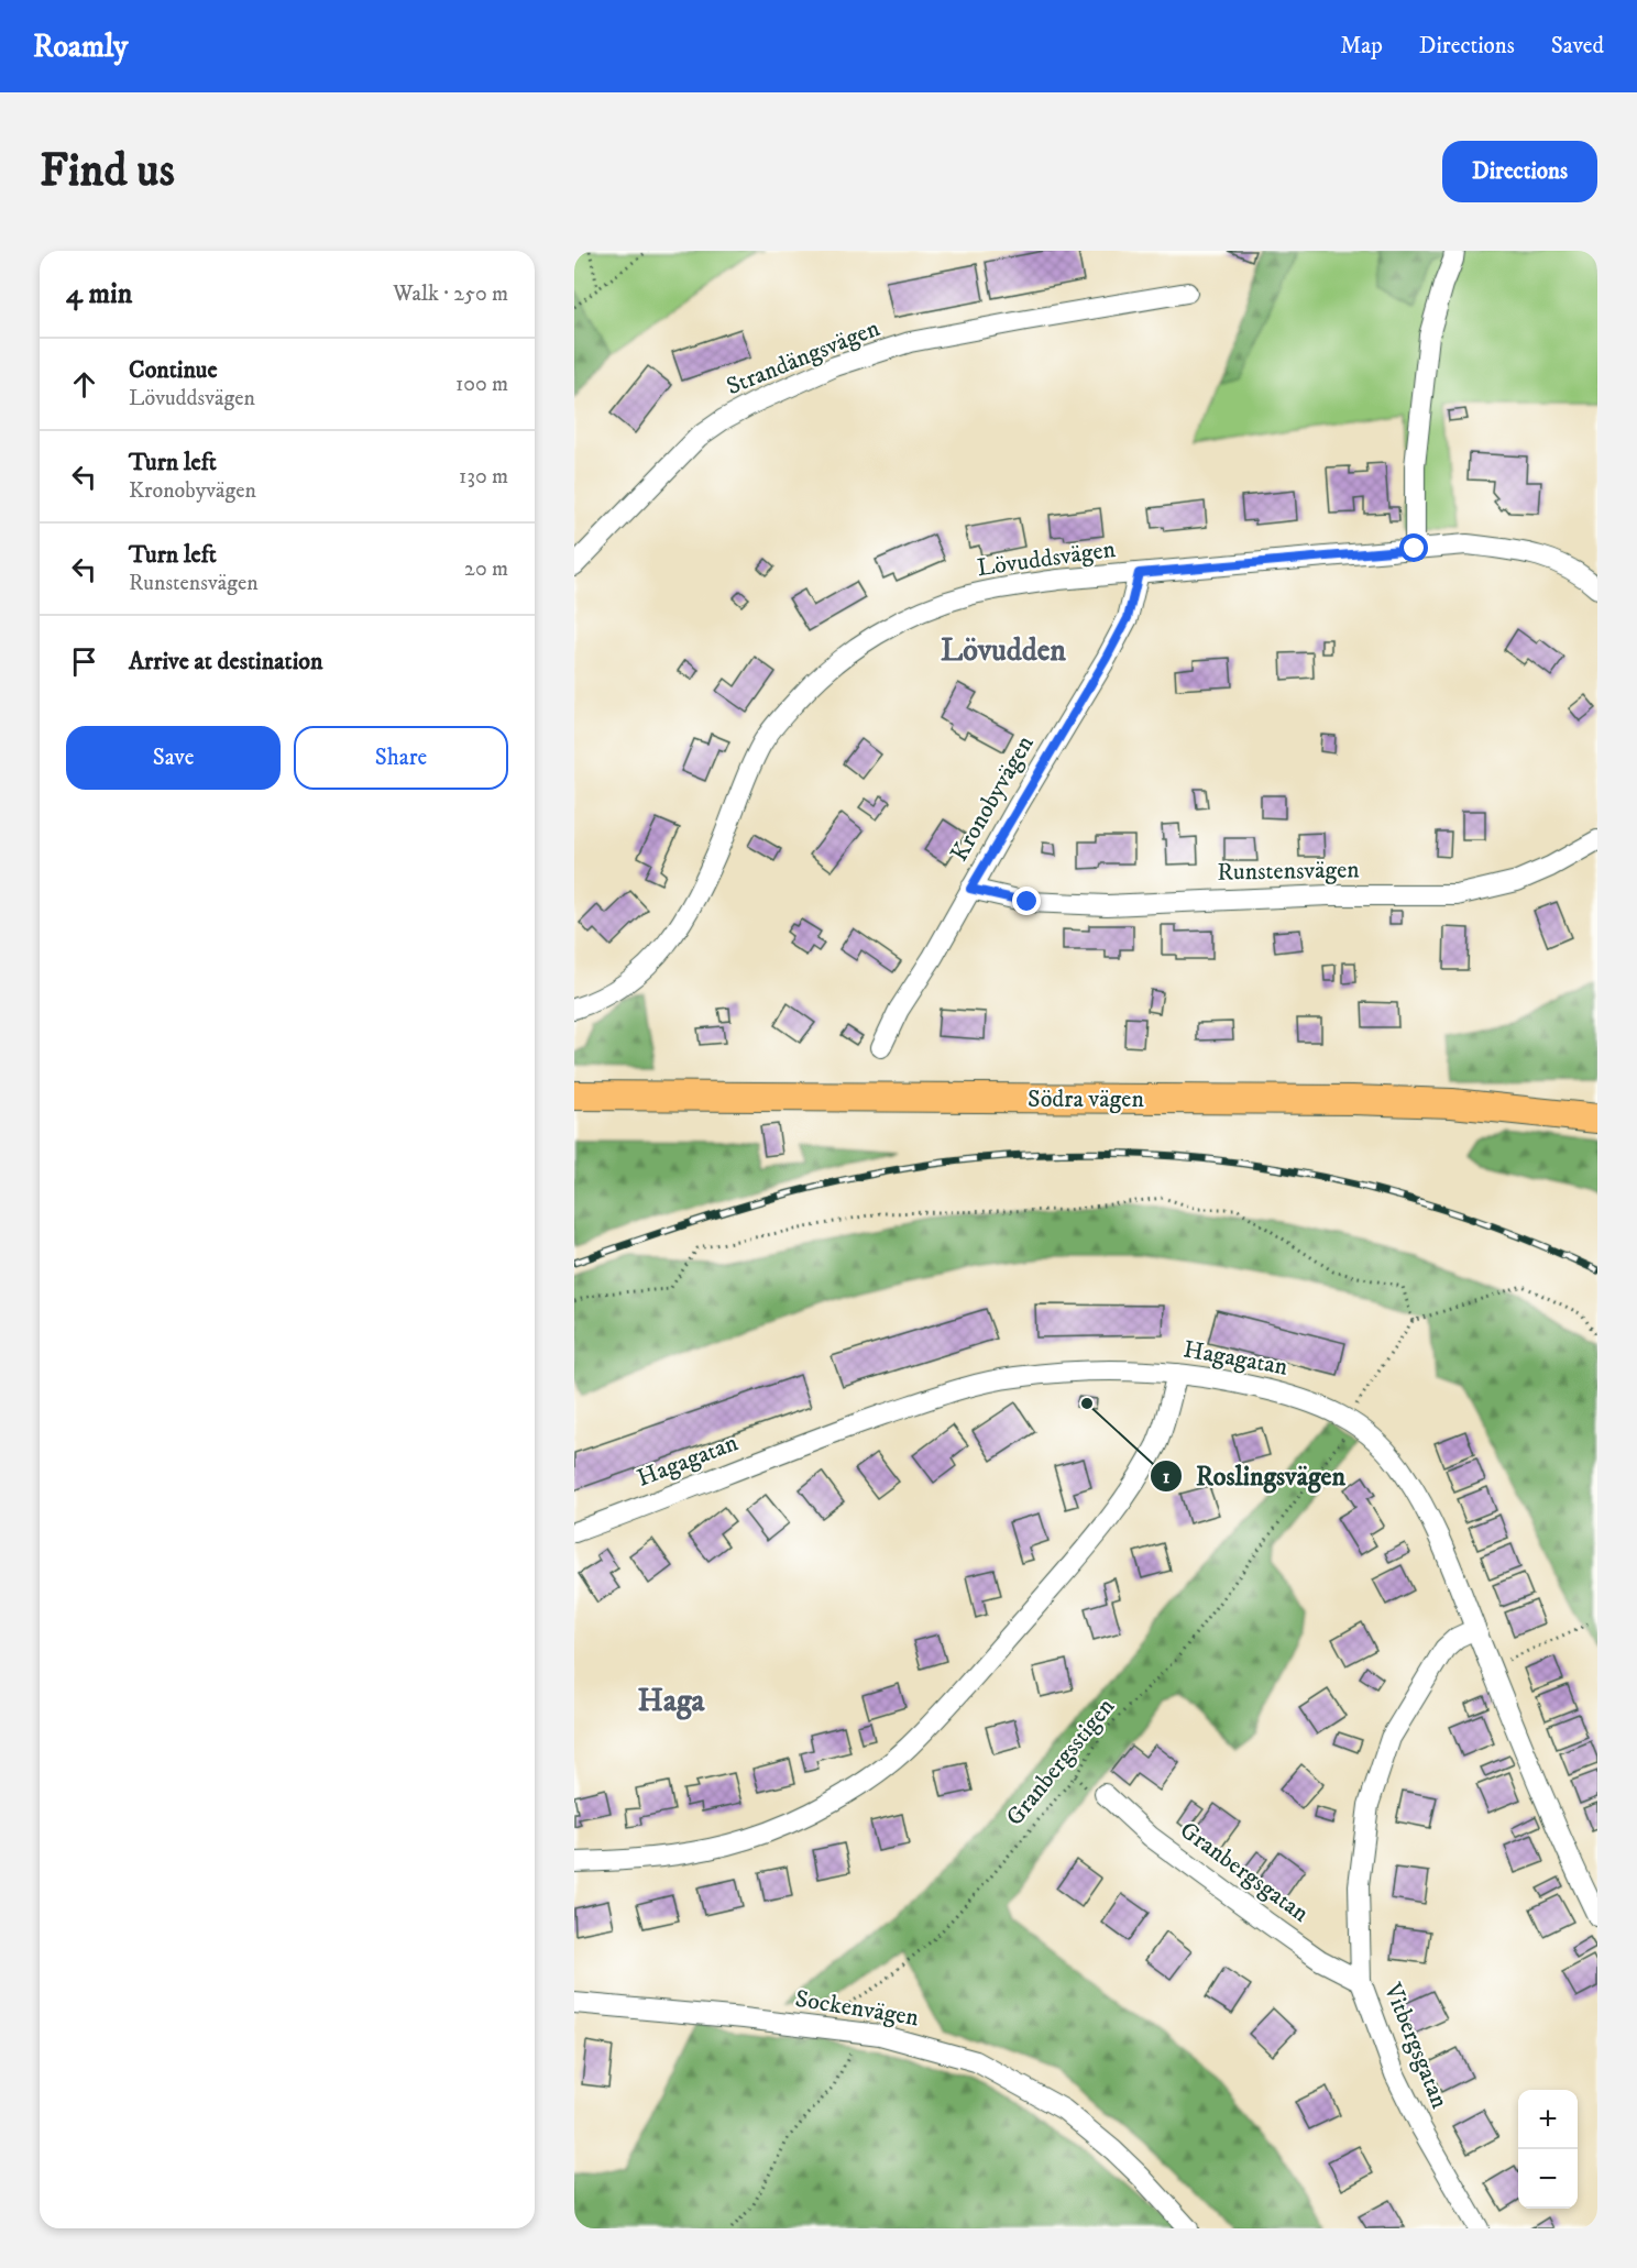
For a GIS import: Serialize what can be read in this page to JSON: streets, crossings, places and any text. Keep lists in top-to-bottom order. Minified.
{"streets":{"highway":["Södra vägen"],"street":["Strandängsvägen","Lövuddsvägen","Kronobyvägen","Runstensvägen","Hagagatan","Granbergsgatan","Sockenvägen","Vitbergsgatan"],"path":["Granbergsstigen"]},"crossings":[["Lövuddsvägen","Kronobyvägen"],["Kronobyvägen","Runstensvägen"],["Hagagatan","Granbergsstigen"],["Hagagatan","Vitbergsgatan"],["Granbergsstigen","Sockenvägen"],["Granbergsgatan","Vitbergsgatan"]],"districts":["Lövudden","Haga"],"places":["Roslingsvägen"],"page":{"header":"Roamly","nav":["Map","Directions","Saved"],"buttons":["Directions",["Save","Share"]],"title":"Find us","heading":["4 min","Walk · 250 m"],"list":[["Continue","Lövuddsvägen","100 m"],["Turn left","Kronobyvägen","130 m"],["Turn left","Runstensvägen","20 m"],"Arrive at destination"],"map_buttons":["+","−"]}}
